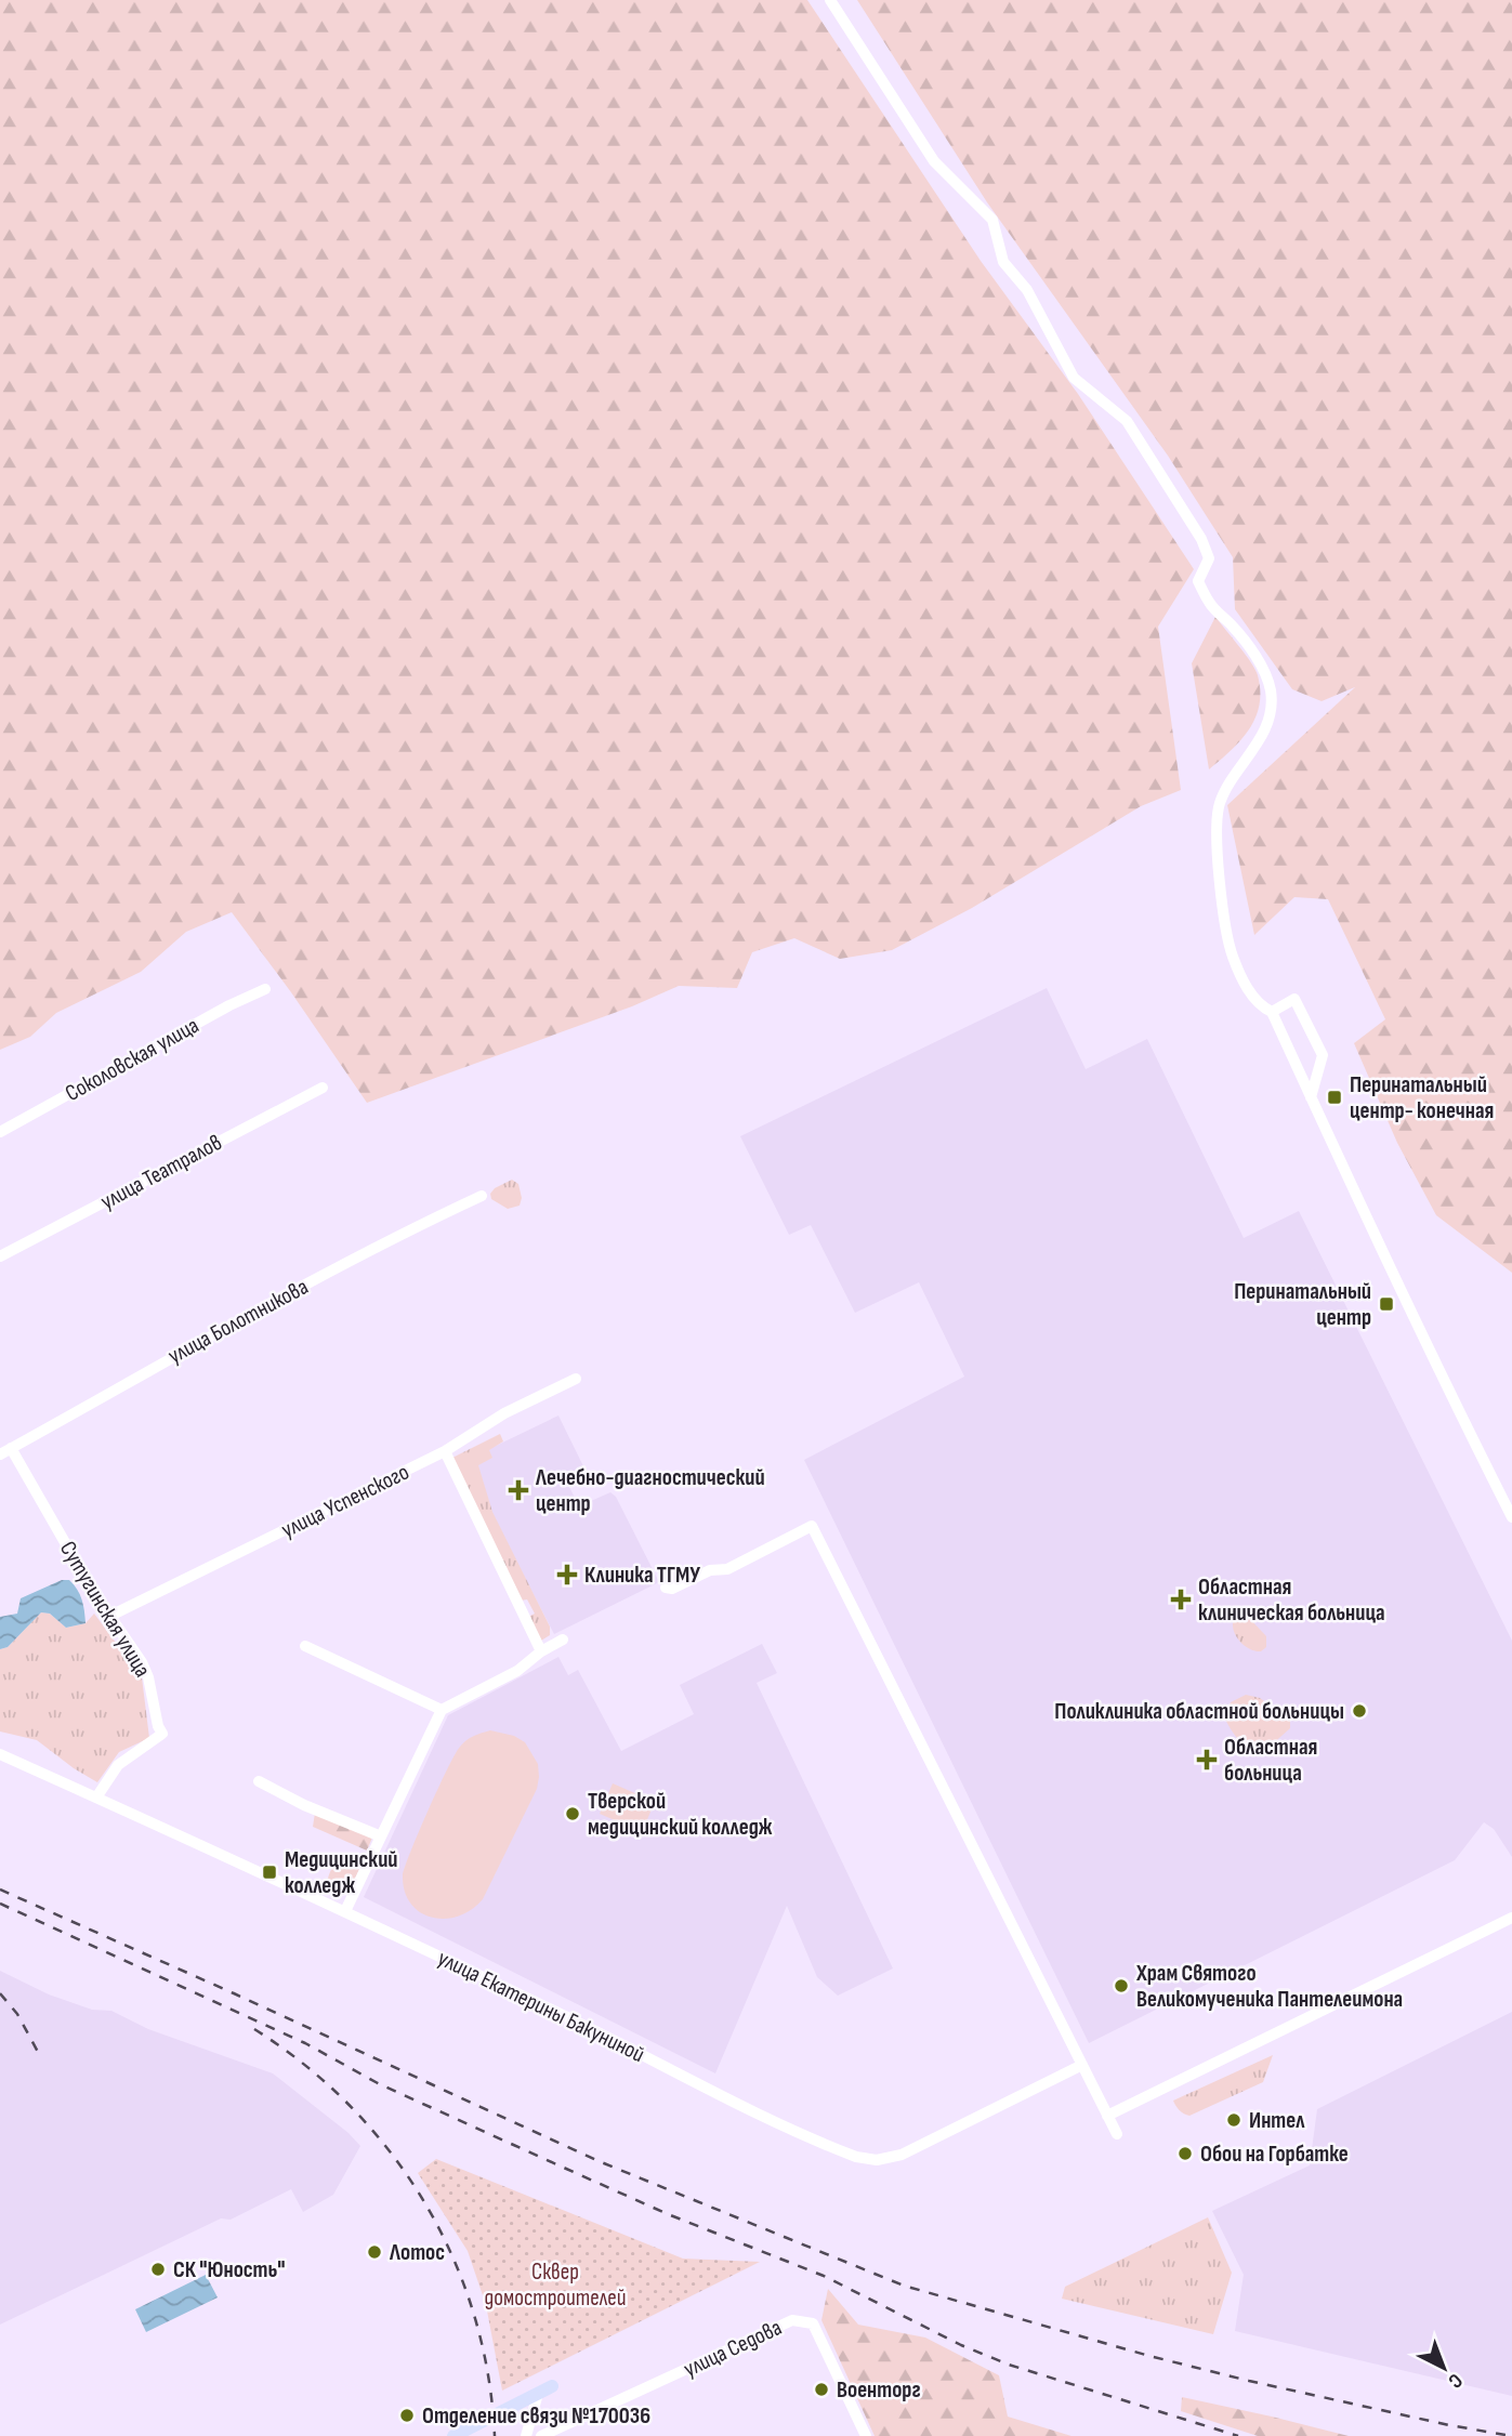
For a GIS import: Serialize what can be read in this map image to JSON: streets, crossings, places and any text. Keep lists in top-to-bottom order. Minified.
{"streets":{"street":["Соколовская улица","улица Театралов","улица Болотникова","улица Успенского","Сутугинская улица","улица Екатерины Бакуниной","улица Седова"]},"crossings":[["улица Болотникова","Сутугинская улица"],["улица Успенского","Сутугинская улица"],["Сутугинская улица","улица Екатерины Бакуниной"]],"parks":["Сквер домостроителей"],"places":{"transit":["Перинатальный центр- конечная","Перинатальный центр","Медицинский колледж"],"health":["Лечебно-диагностический центр","Клиника ТГМУ","Областная клиническая больница","Областная больница"],"other":["Поликлиника областной больницы","Тверской медицинский колледж","Храм Святого Великомученика Пантелеимона","Интел","Обои на Горбатке","Лотос","СК \"Юность\"","Военторг","Отделение связи №170036"]},"north":"bottom right"}
